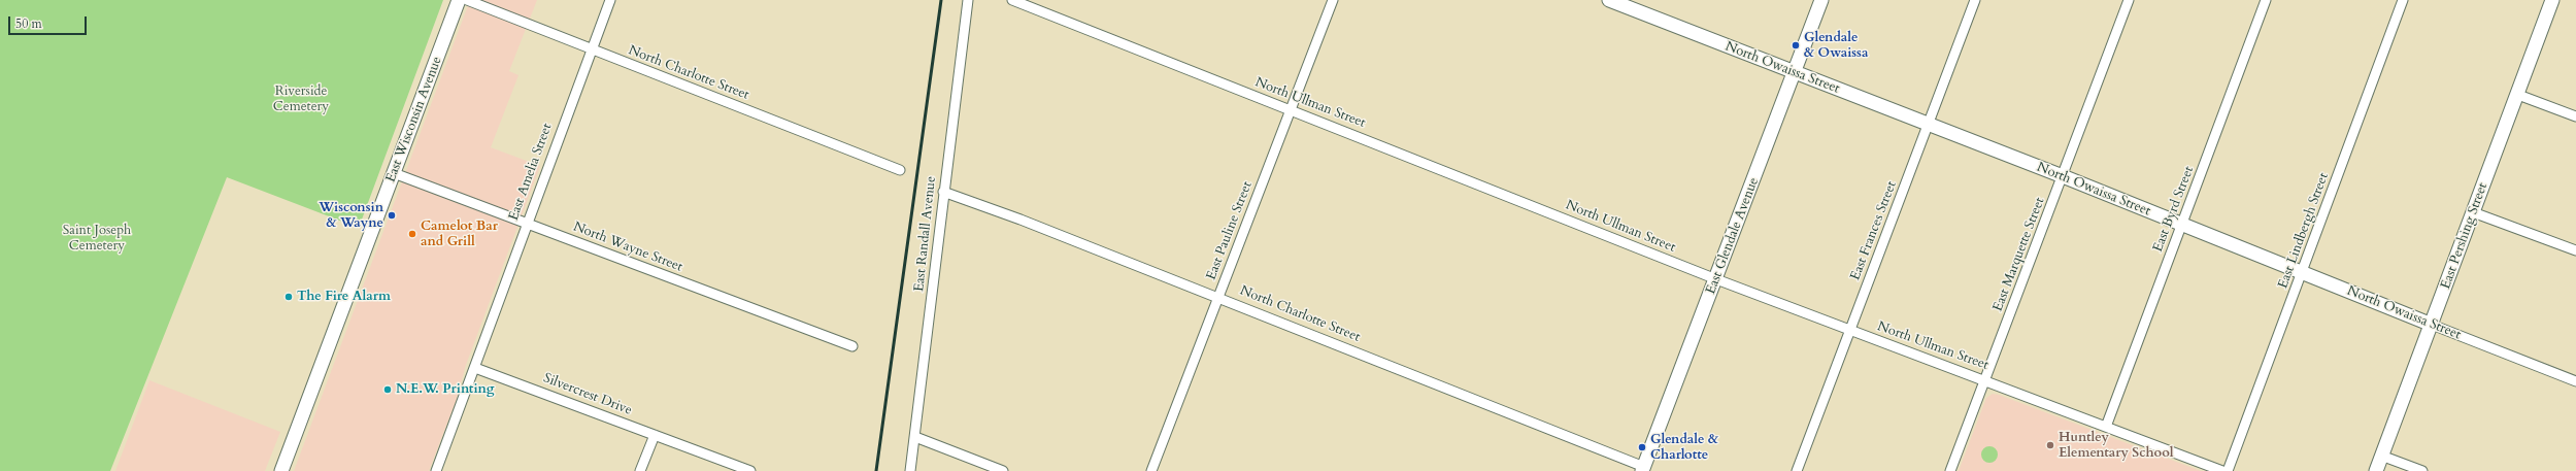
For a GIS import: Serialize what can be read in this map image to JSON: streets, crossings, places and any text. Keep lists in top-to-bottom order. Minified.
{"streets":{"street":["North Owaissa Street","North Charlotte Street","North Ullman Street","East Wisconsin Avenue","East Amelia Street","East Byrd Street","East Pauline Street","East Frances Street","East Lindbergh Street","East Randall Avenue","East Glendale Avenue","East Pershing Street","North Wayne Street","East Marquette Street","Silvercrest Drive"]},"crossings":[["North Owaissa Street","East Byrd Street"],["North Owaissa Street","East Frances Street"],["North Owaissa Street","East Lindbergh Street"],["North Owaissa Street","East Glendale Avenue"],["North Owaissa Street","East Pershing Street"],["North Owaissa Street","East Marquette Street"],["North Charlotte Street","East Amelia Street"],["North Charlotte Street","East Pauline Street"],["North Charlotte Street","East Randall Avenue"],["North Charlotte Street","East Glendale Avenue"],["North Ullman Street","East Byrd Street"],["North Ullman Street","East Pauline Street"],["North Ullman Street","East Frances Street"],["North Ullman Street","East Glendale Avenue"],["North Ullman Street","East Marquette Street"],["East Wisconsin Avenue","North Wayne Street"],["East Amelia Street","North Wayne Street"],["East Amelia Street","Silvercrest Drive"]],"parks":["Riverside Cemetery","Saint Joseph Cemetery"],"places":["Glendale & Owaissa","Wisconsin & Wayne","Camelot Bar and Grill","The Fire Alarm","N.E.W. Printing","Huntley Elementary School","Glendale & Charlotte"],"scale_bar":"50 m"}
